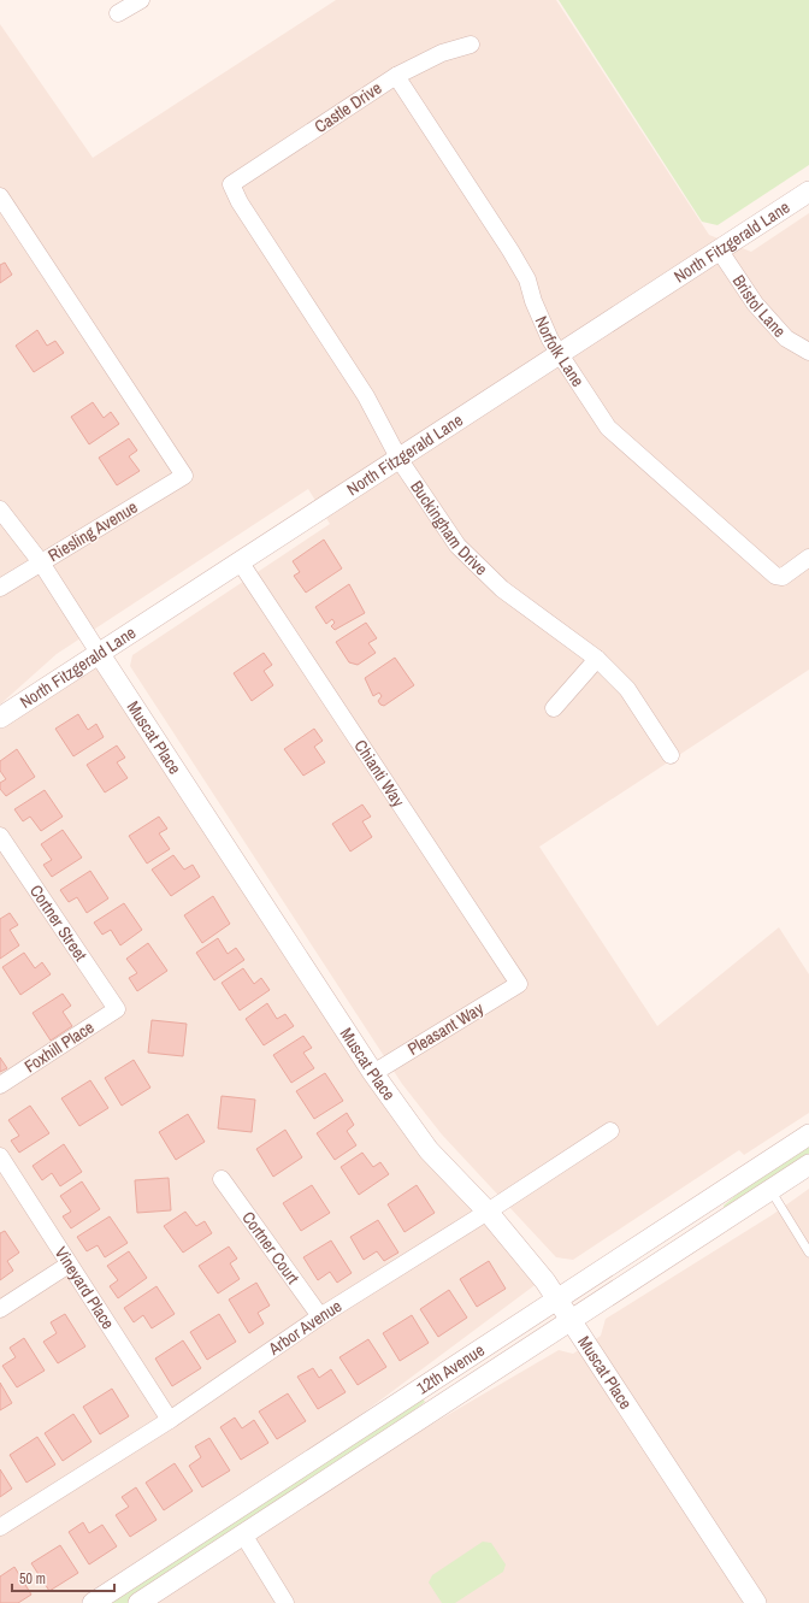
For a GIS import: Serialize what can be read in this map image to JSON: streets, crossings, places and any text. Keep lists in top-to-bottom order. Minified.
{"streets":{"street":["Castle Drive","North Fitzgerald Lane","Bristol Lane","Norfolk Lane","Buckingham Drive","Riesling Avenue","Muscat Place","Chianti Way","Cortner Street","Pleasant Way","Foxhill Place","Cortner Court","Vineyard Place","Arbor Avenue","12th Avenue"]},"crossings":[["Castle Drive","Norfolk Lane"],["Castle Drive","Buckingham Drive"],["North Fitzgerald Lane","Bristol Lane"],["North Fitzgerald Lane","Norfolk Lane"],["North Fitzgerald Lane","Buckingham Drive"],["North Fitzgerald Lane","Muscat Place"],["North Fitzgerald Lane","Chianti Way"],["Riesling Avenue","Muscat Place"],["Muscat Place","Pleasant Way"],["Muscat Place","Arbor Avenue"],["Muscat Place","12th Avenue"],["Chianti Way","Pleasant Way"],["Cortner Street","Foxhill Place"],["Cortner Court","Arbor Avenue"],["Vineyard Place","Arbor Avenue"]],"scale_bar":"50 m"}
